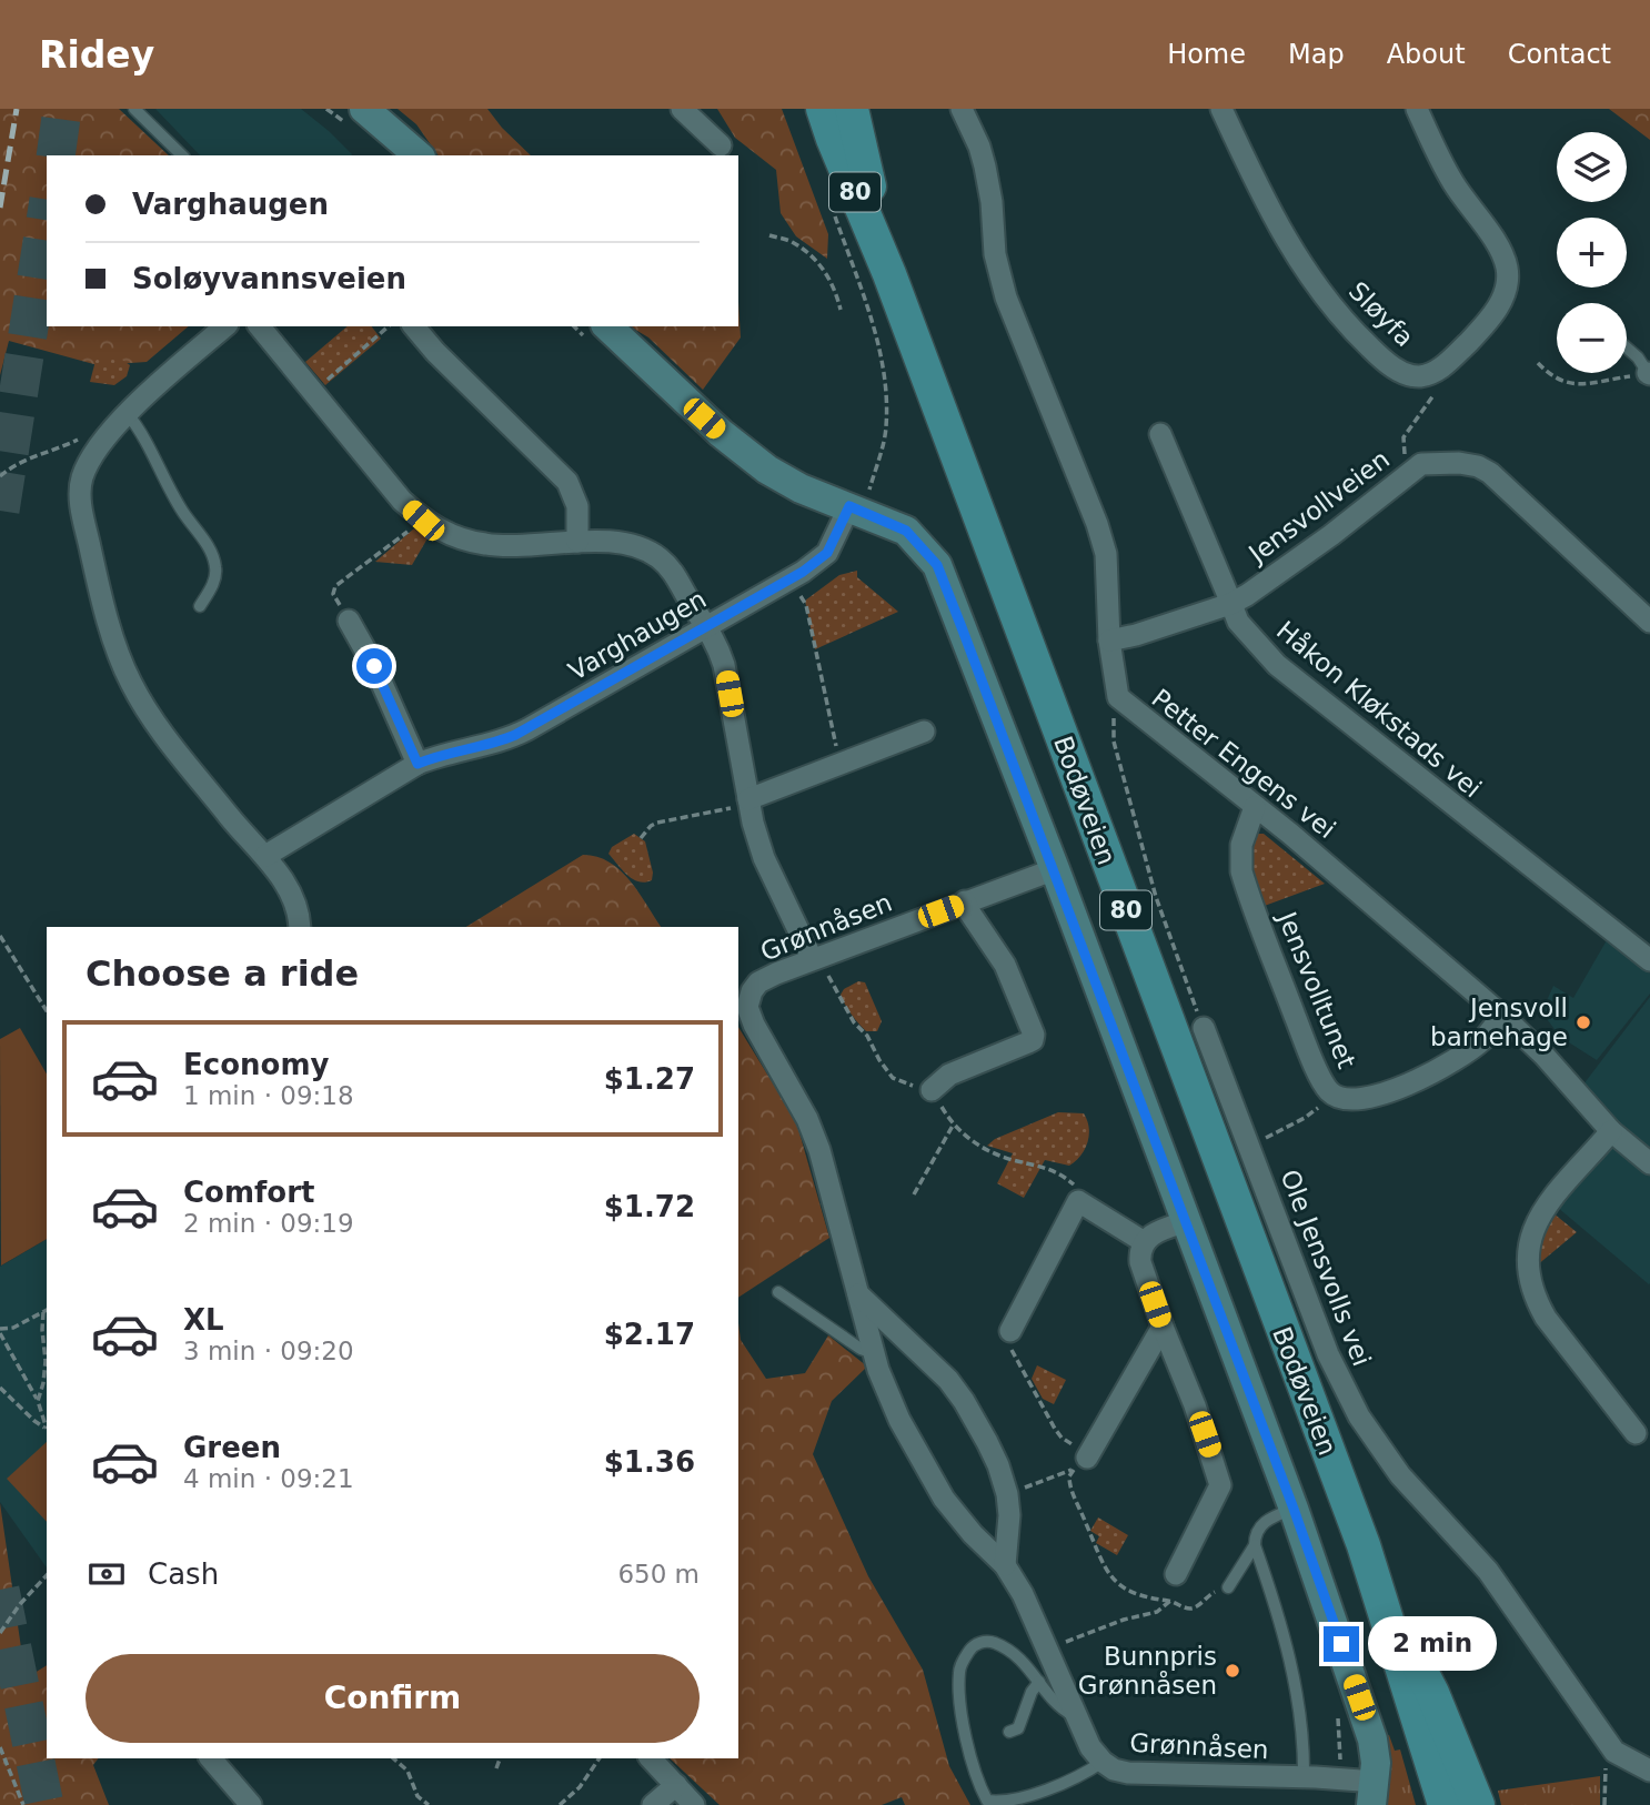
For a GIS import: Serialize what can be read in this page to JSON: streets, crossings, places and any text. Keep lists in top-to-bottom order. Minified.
{"streets":{"main road":["80","Bodøveien"],"street":["Sløyfa","Jensvollveien","Varghaugen","Håkon Kløkstads vei","Petter Engens vei","Grønnåsen","Jensvolltunet","Ole Jensvolls vei"]},"crossings":[["Jensvollveien","Håkon Kløkstads vei"],["Jensvollveien","Petter Engens vei"],["Petter Engens vei","Jensvolltunet"]],"places":["Jensvoll barnehage","Bunnpris Grønnåsen"],"page":{"header":"Ridey","nav":["Home","Map","About","Contact"],"map_buttons":["+","−"],"banner":["Varghaugen","Soløyvannsveien"],"heading":"Choose a ride","list":[{"name":"Economy","note":"1 min · 09:18","value":"$1.27"},{"name":"Comfort","note":"2 min · 09:19","value":"$1.72"},{"name":"XL","note":"3 min · 09:20","value":"$2.17"},{"name":"Green","note":"4 min · 09:21","value":"$1.36"}],"pay":["Cash","650 m"],"bubble":"2 min","buttons":"Confirm"}}
